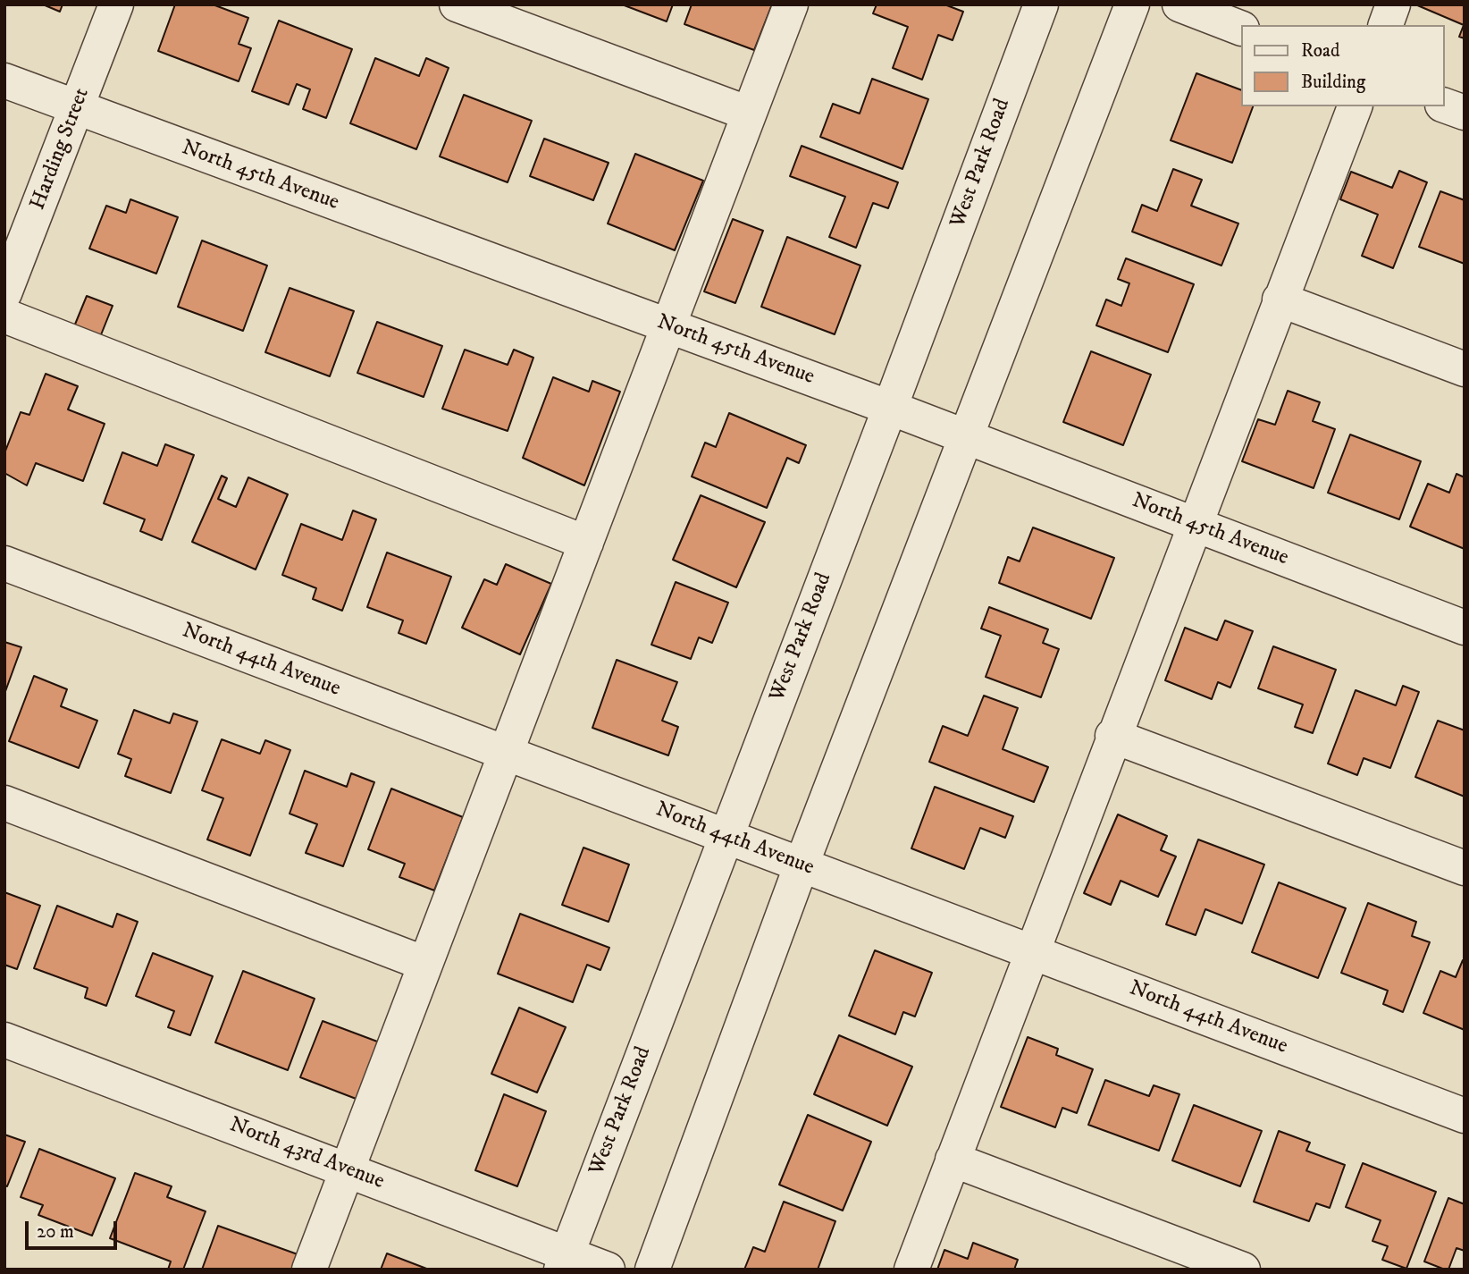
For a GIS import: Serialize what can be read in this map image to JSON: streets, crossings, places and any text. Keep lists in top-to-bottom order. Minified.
{"streets":{"street":["Harding Street","West Park Road","North 45th Avenue","North 44th Avenue","North 43rd Avenue"]},"crossings":[["Harding Street","North 45th Avenue"],["West Park Road","North 45th Avenue"],["West Park Road","North 44th Avenue"],["West Park Road","North 43rd Avenue"]],"legend":["Road","Building"],"scale_bar":"20 m"}
